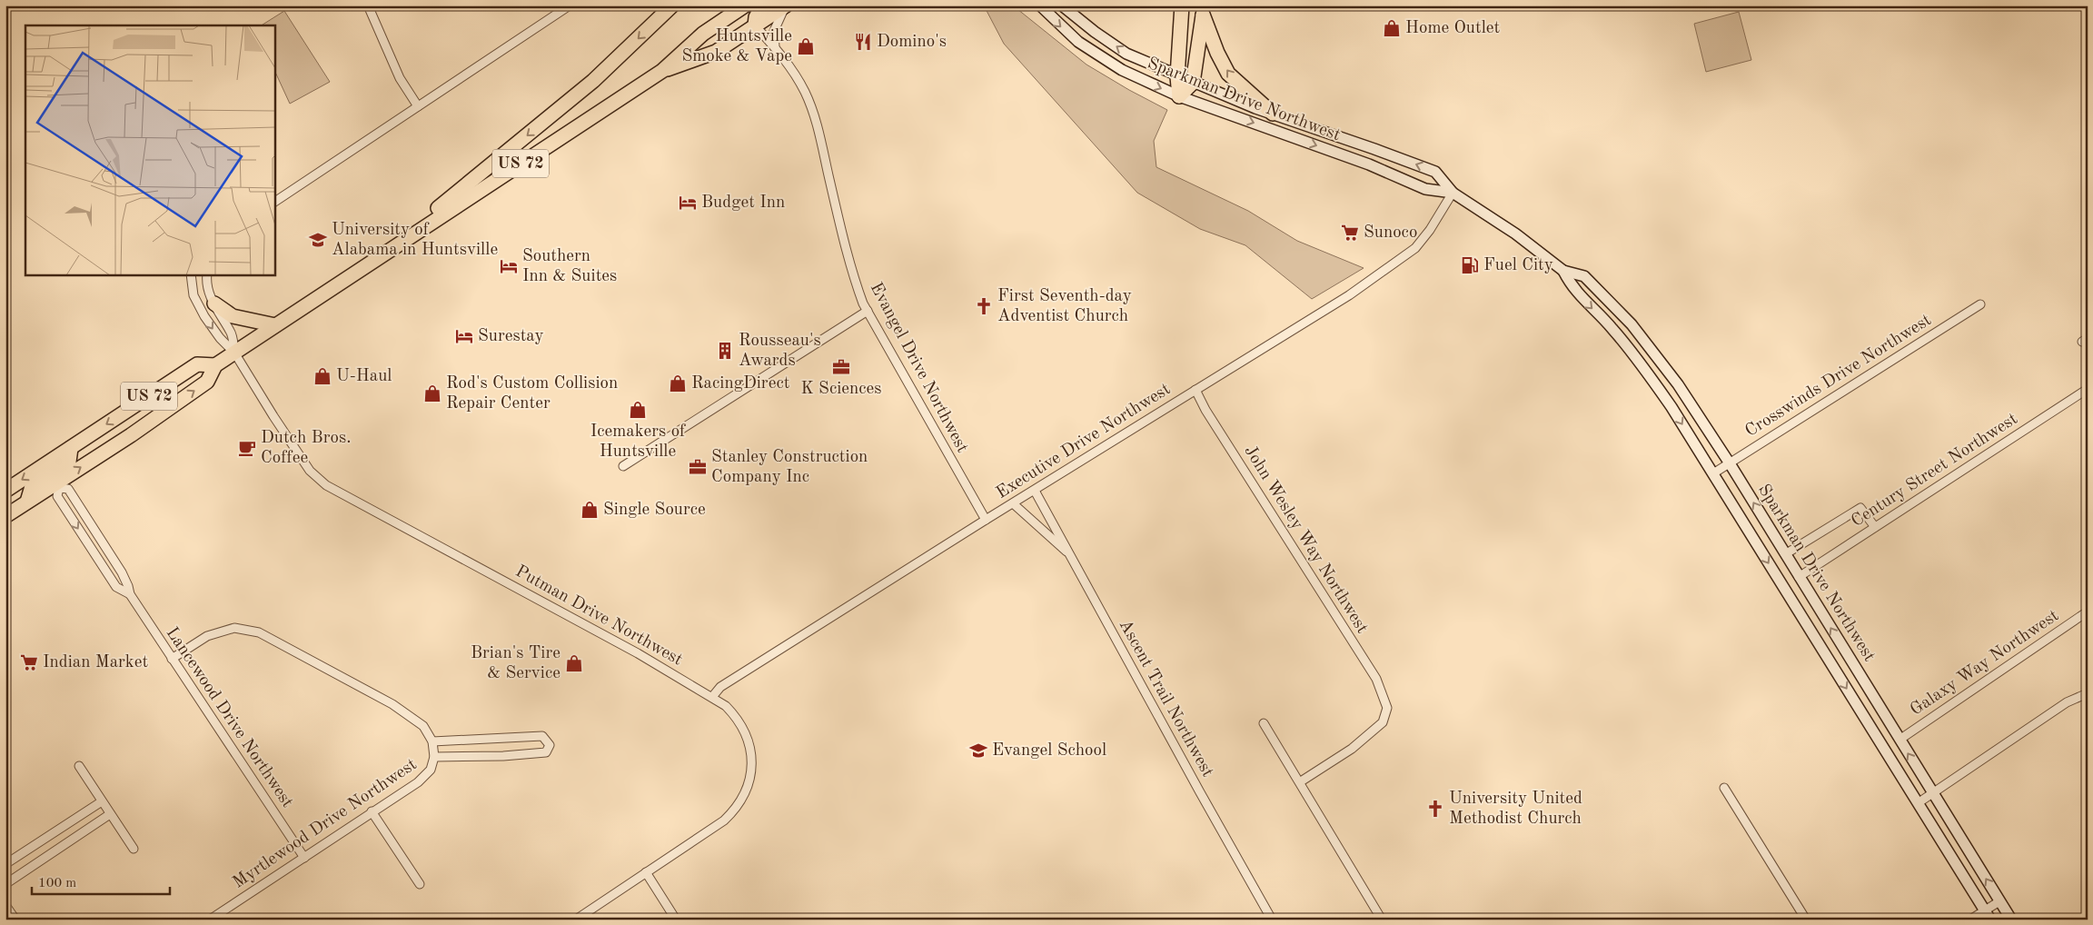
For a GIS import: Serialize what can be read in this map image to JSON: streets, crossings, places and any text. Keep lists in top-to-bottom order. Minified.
{"streets":{"highway":["US 72"],"main road":["Sparkman Drive Northwest"],"street":["Evangel Drive Northwest","Crosswinds Drive Northwest","Executive Drive Northwest","Century Street Northwest","John Wesley Way Northwest","Putman Drive Northwest","Galaxy Way Northwest","Ascent Trail Northwest","Lancewood Drive Northwest","Myrtlewood Drive Northwest"]},"crossings":[["Sparkman Drive Northwest","Crosswinds Drive Northwest"],["Sparkman Drive Northwest","Executive Drive Northwest"],["Sparkman Drive Northwest","Century Street Northwest"],["Sparkman Drive Northwest","Galaxy Way Northwest"],["US 72","Evangel Drive Northwest"],["US 72","Putman Drive Northwest"],["US 72","Lancewood Drive Northwest"],["Evangel Drive Northwest","Executive Drive Northwest"],["Executive Drive Northwest","John Wesley Way Northwest"],["Executive Drive Northwest","Putman Drive Northwest"],["Executive Drive Northwest","Ascent Trail Northwest"],["Lancewood Drive Northwest","Myrtlewood Drive Northwest"]],"places":{"shop":["Home Outlet","Huntsville Smoke & Vape","U-Haul","RacingDirect","Rod's Custom Collision Repair Center","Icemakers of Huntsville","Single Source","Brian's Tire & Service"],"restaurant":["Domino's"],"hotel":["Budget Inn","Southern Inn & Suites","Surestay"],"supermarket":["Sunoco","Indian Market"],"school or university":["University of Alabama in Huntsville","Evangel School"],"fuel station":["Fuel City"],"church":["First Seventh-day Adventist Church","University United Methodist Church"],"building":["Rousseau's Awards"],"office":["K Sciences","Stanley Construction Company Inc"],"cafe":["Dutch Bros. Coffee"]},"scale_bar":"100 m"}
